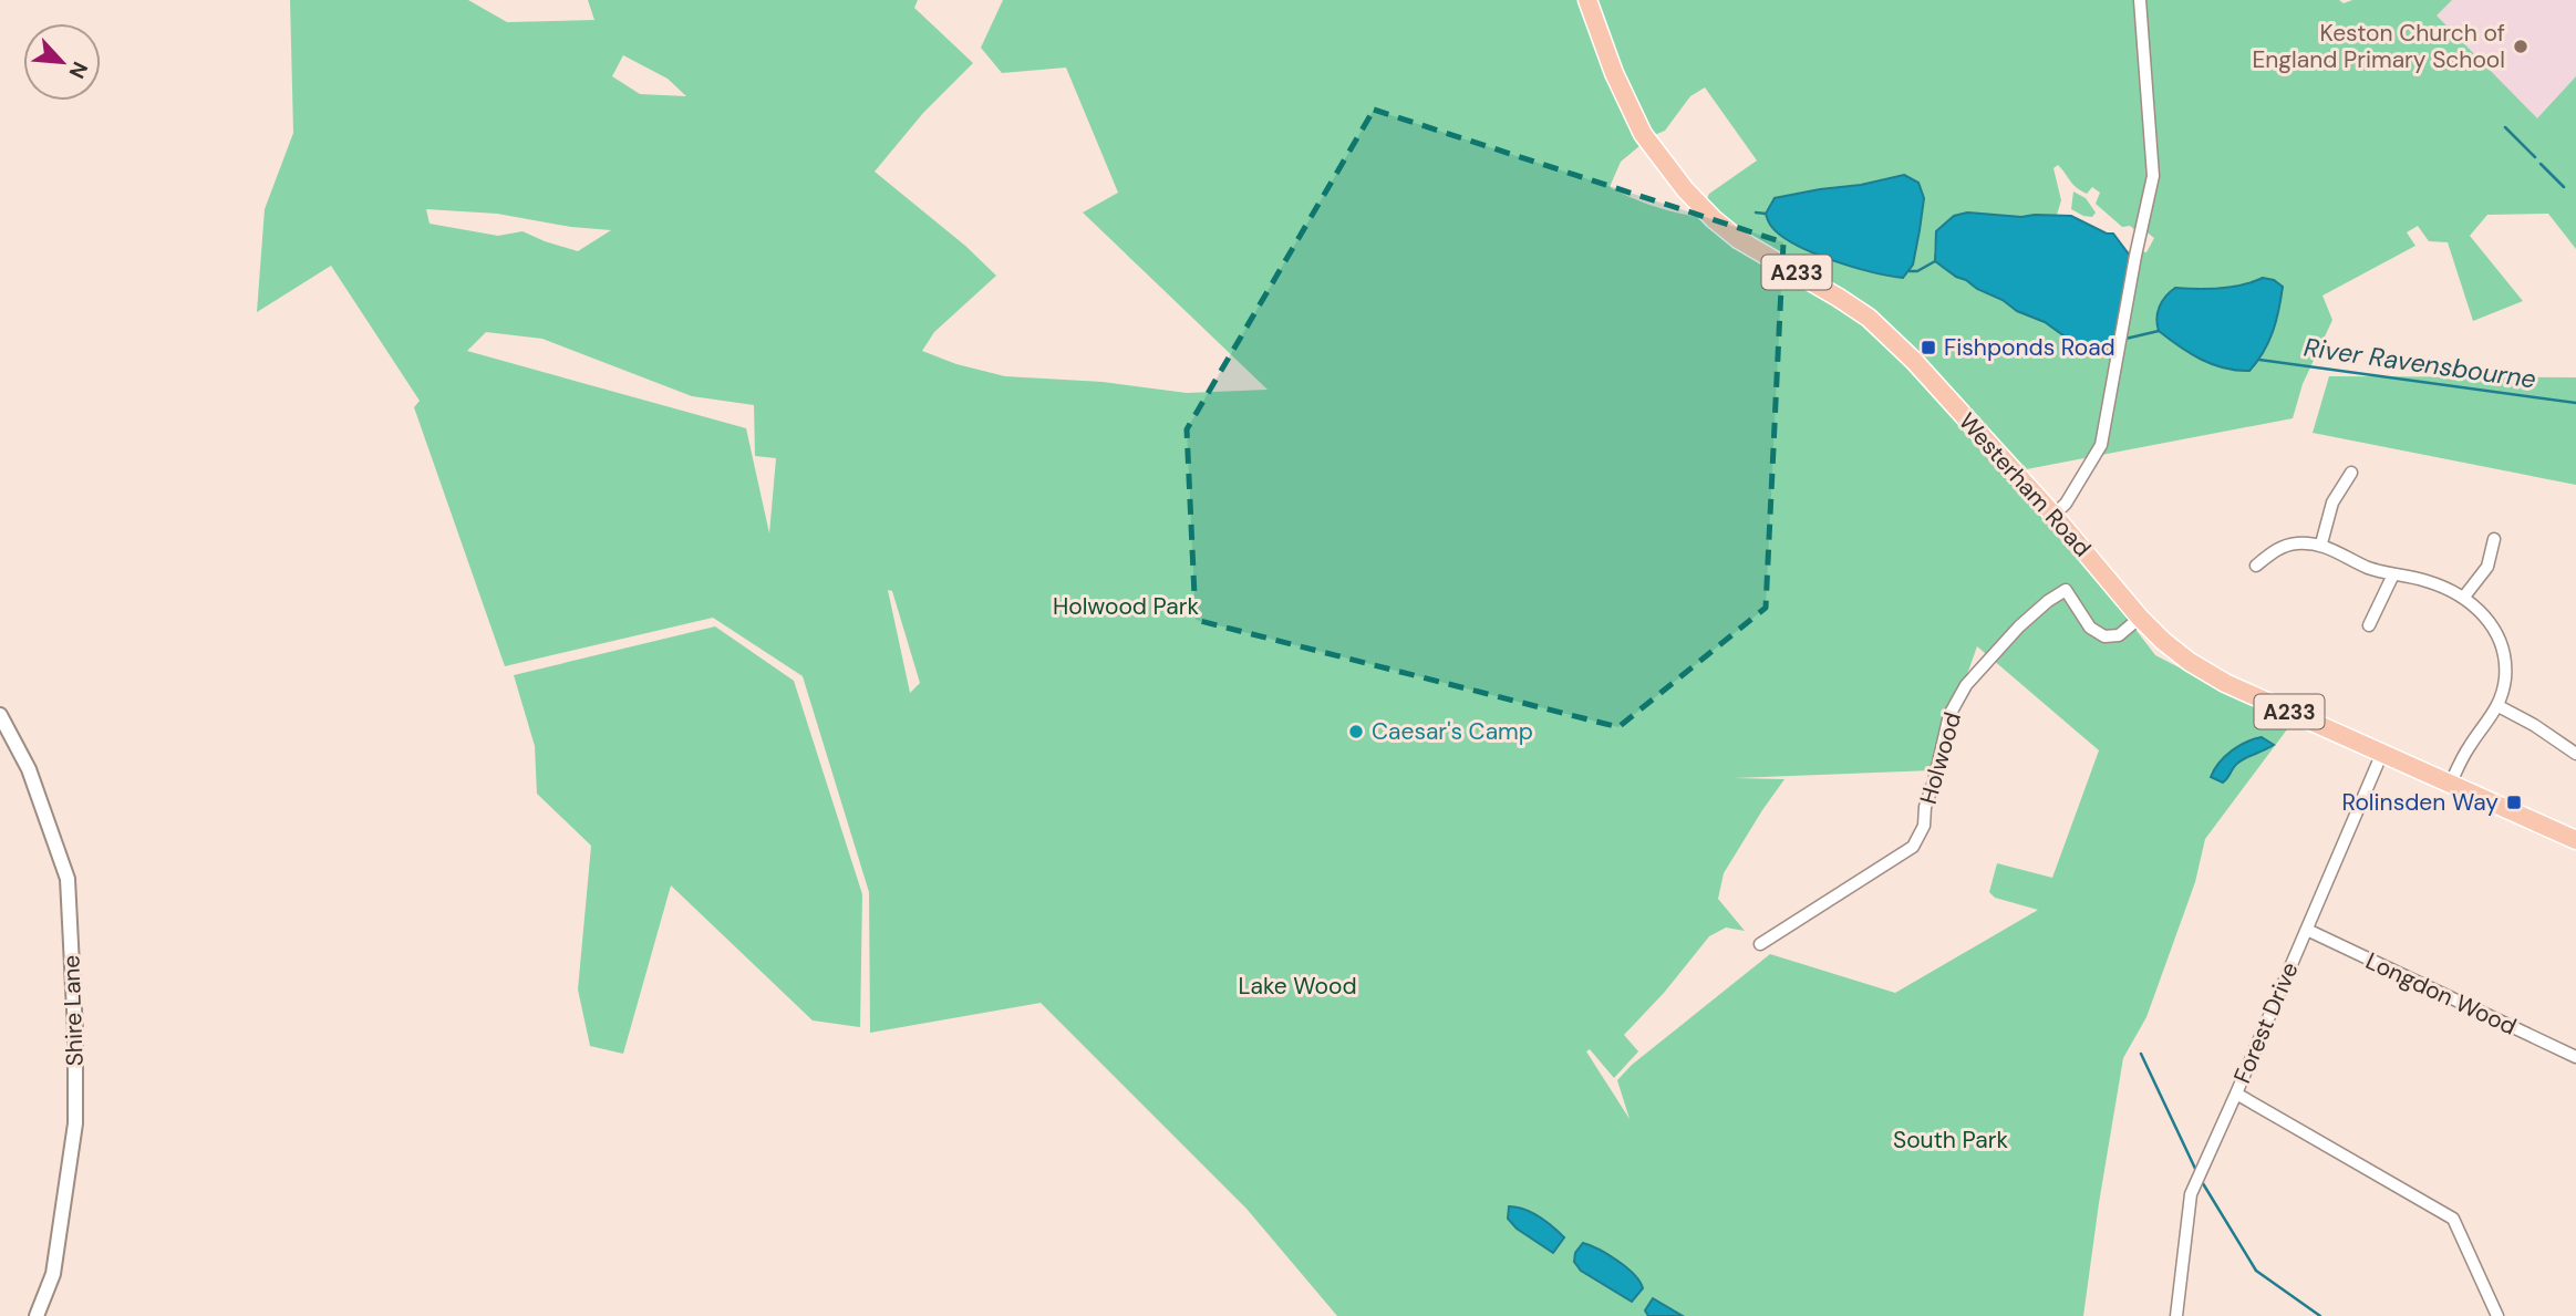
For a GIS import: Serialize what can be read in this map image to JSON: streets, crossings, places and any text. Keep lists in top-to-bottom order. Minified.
{"streets":{"main road":["A233","Westerham Road"],"street":["Holwood","Longdon Wood","Shire Lane","Forest Drive"]},"crossings":[["Westerham Road","Holwood"],["Westerham Road","Forest Drive"],["Longdon Wood","Forest Drive"]],"water":["River Ravensbourne"],"parks":["Holwood Park","Lake Wood","South Park"],"places":{"other":["Keston Church of England Primary School","Caesar's Camp"],"transit":["Fishponds Road","Rolinsden Way"]},"north":"bottom right"}
